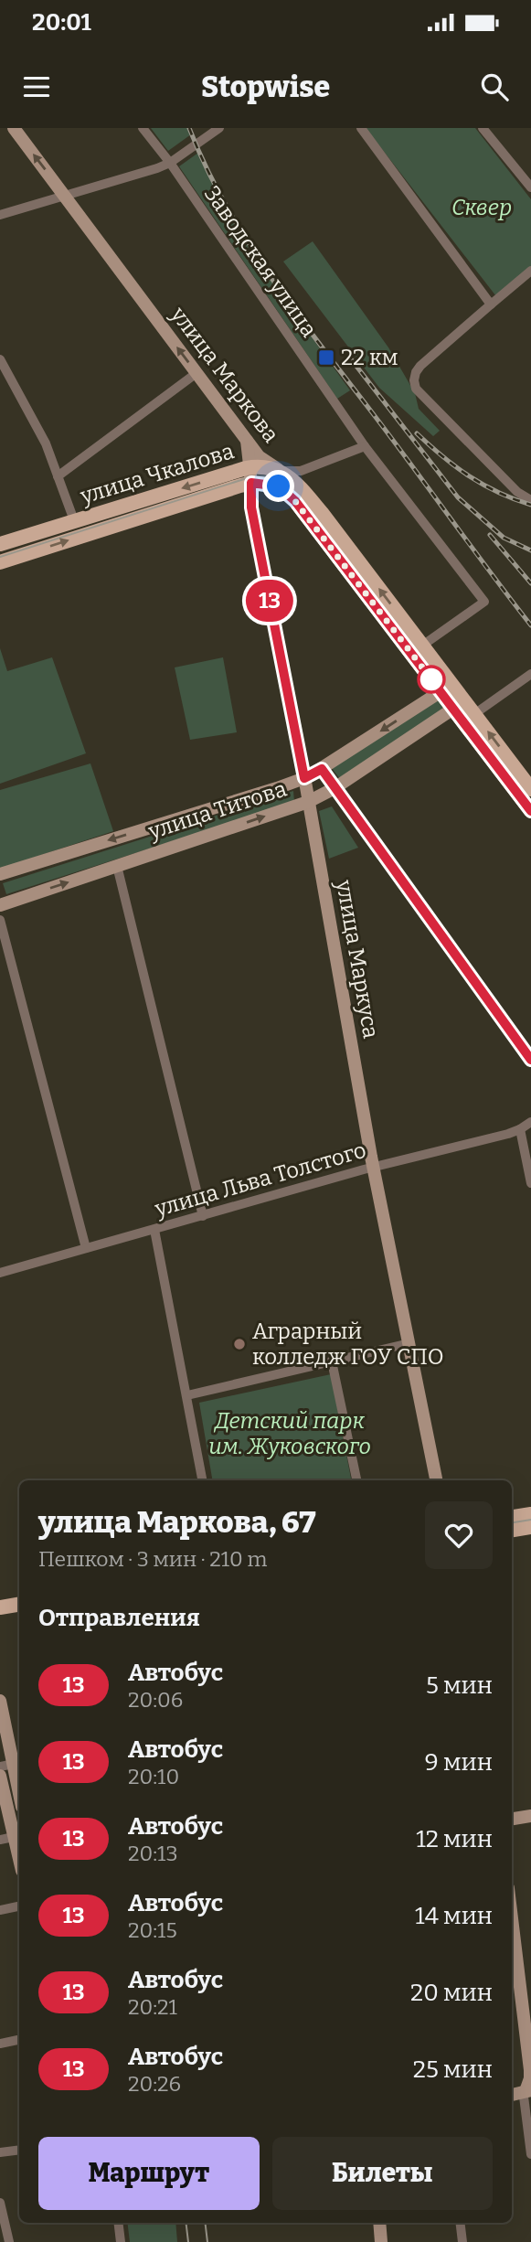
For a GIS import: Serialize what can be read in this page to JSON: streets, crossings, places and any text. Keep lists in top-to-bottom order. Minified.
{"streets":{"main road":["улица Маркова","улица Чкалова"],"street":["Заводская улица","улица Титова","улица Маркуса","улица Льва Толстого"]},"crossings":[["Заводская улица","улица Маркова"],["Заводская улица","улица Чкалова"],["улица Маркова","улица Чкалова"],["улица Маркова","улица Титова"],["улица Маркова","улица Маркуса"],["улица Чкалова","улица Маркуса"],["улица Титова","улица Маркуса"],["улица Маркуса","улица Льва Толстого"]],"one_way":["улица Маркова"],"parks":["Сквер","Детский парк им. Жуковского"],"places":{"transit":["22 км"],"other":["Аграрный колледж ГОУ СПО"]},"lines":["bus line 13"],"page":{"status":"20:01","header":"Stopwise","on_map":"13","heading":[["улица Маркова, 67","Пешком · 3 мин · 210 m"],"Отправления"],"list":[{"mark":"13","name":"Автобус","note":"20:06","value":"5 мин"},{"mark":"13","name":"Автобус","note":"20:10","value":"9 мин"},{"mark":"13","name":"Автобус","note":"20:13","value":"12 мин"},{"mark":"13","name":"Автобус","note":"20:15","value":"14 мин"},{"mark":"13","name":"Автобус","note":"20:21","value":"20 мин"},{"mark":"13","name":"Автобус","note":"20:26","value":"25 мин"}],"buttons":["Маршрут","Билеты"]}}
